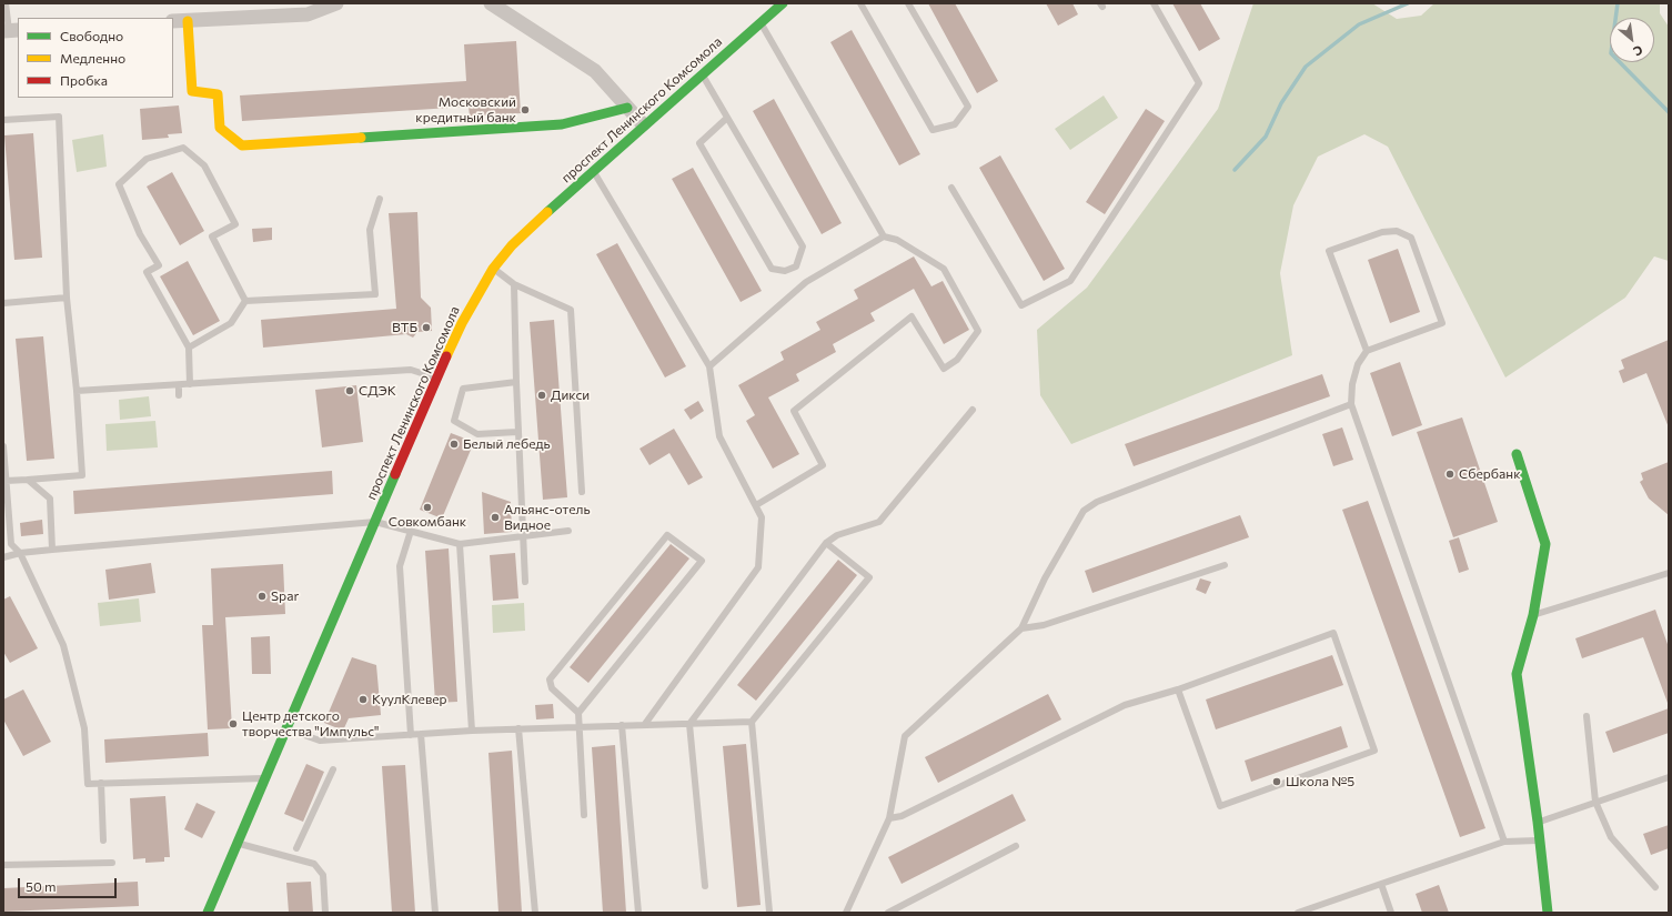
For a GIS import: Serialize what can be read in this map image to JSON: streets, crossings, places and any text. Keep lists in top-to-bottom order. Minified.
{"streets":{"main road":["проспект Ленинского Комсомола"]},"places":["Московский кредитный банк","ВТБ","СДЭК","Дикси","Белый лебедь","Сбербанк","Совкомбанк","Альянс-отель Видное","Spar","КуулКлевер","Центр детского творчества \"Импульс\"","Школа №5"],"legend":["Свободно","Медленно","Пробка"],"scale_bar":"50 m","north":"bottom right"}
